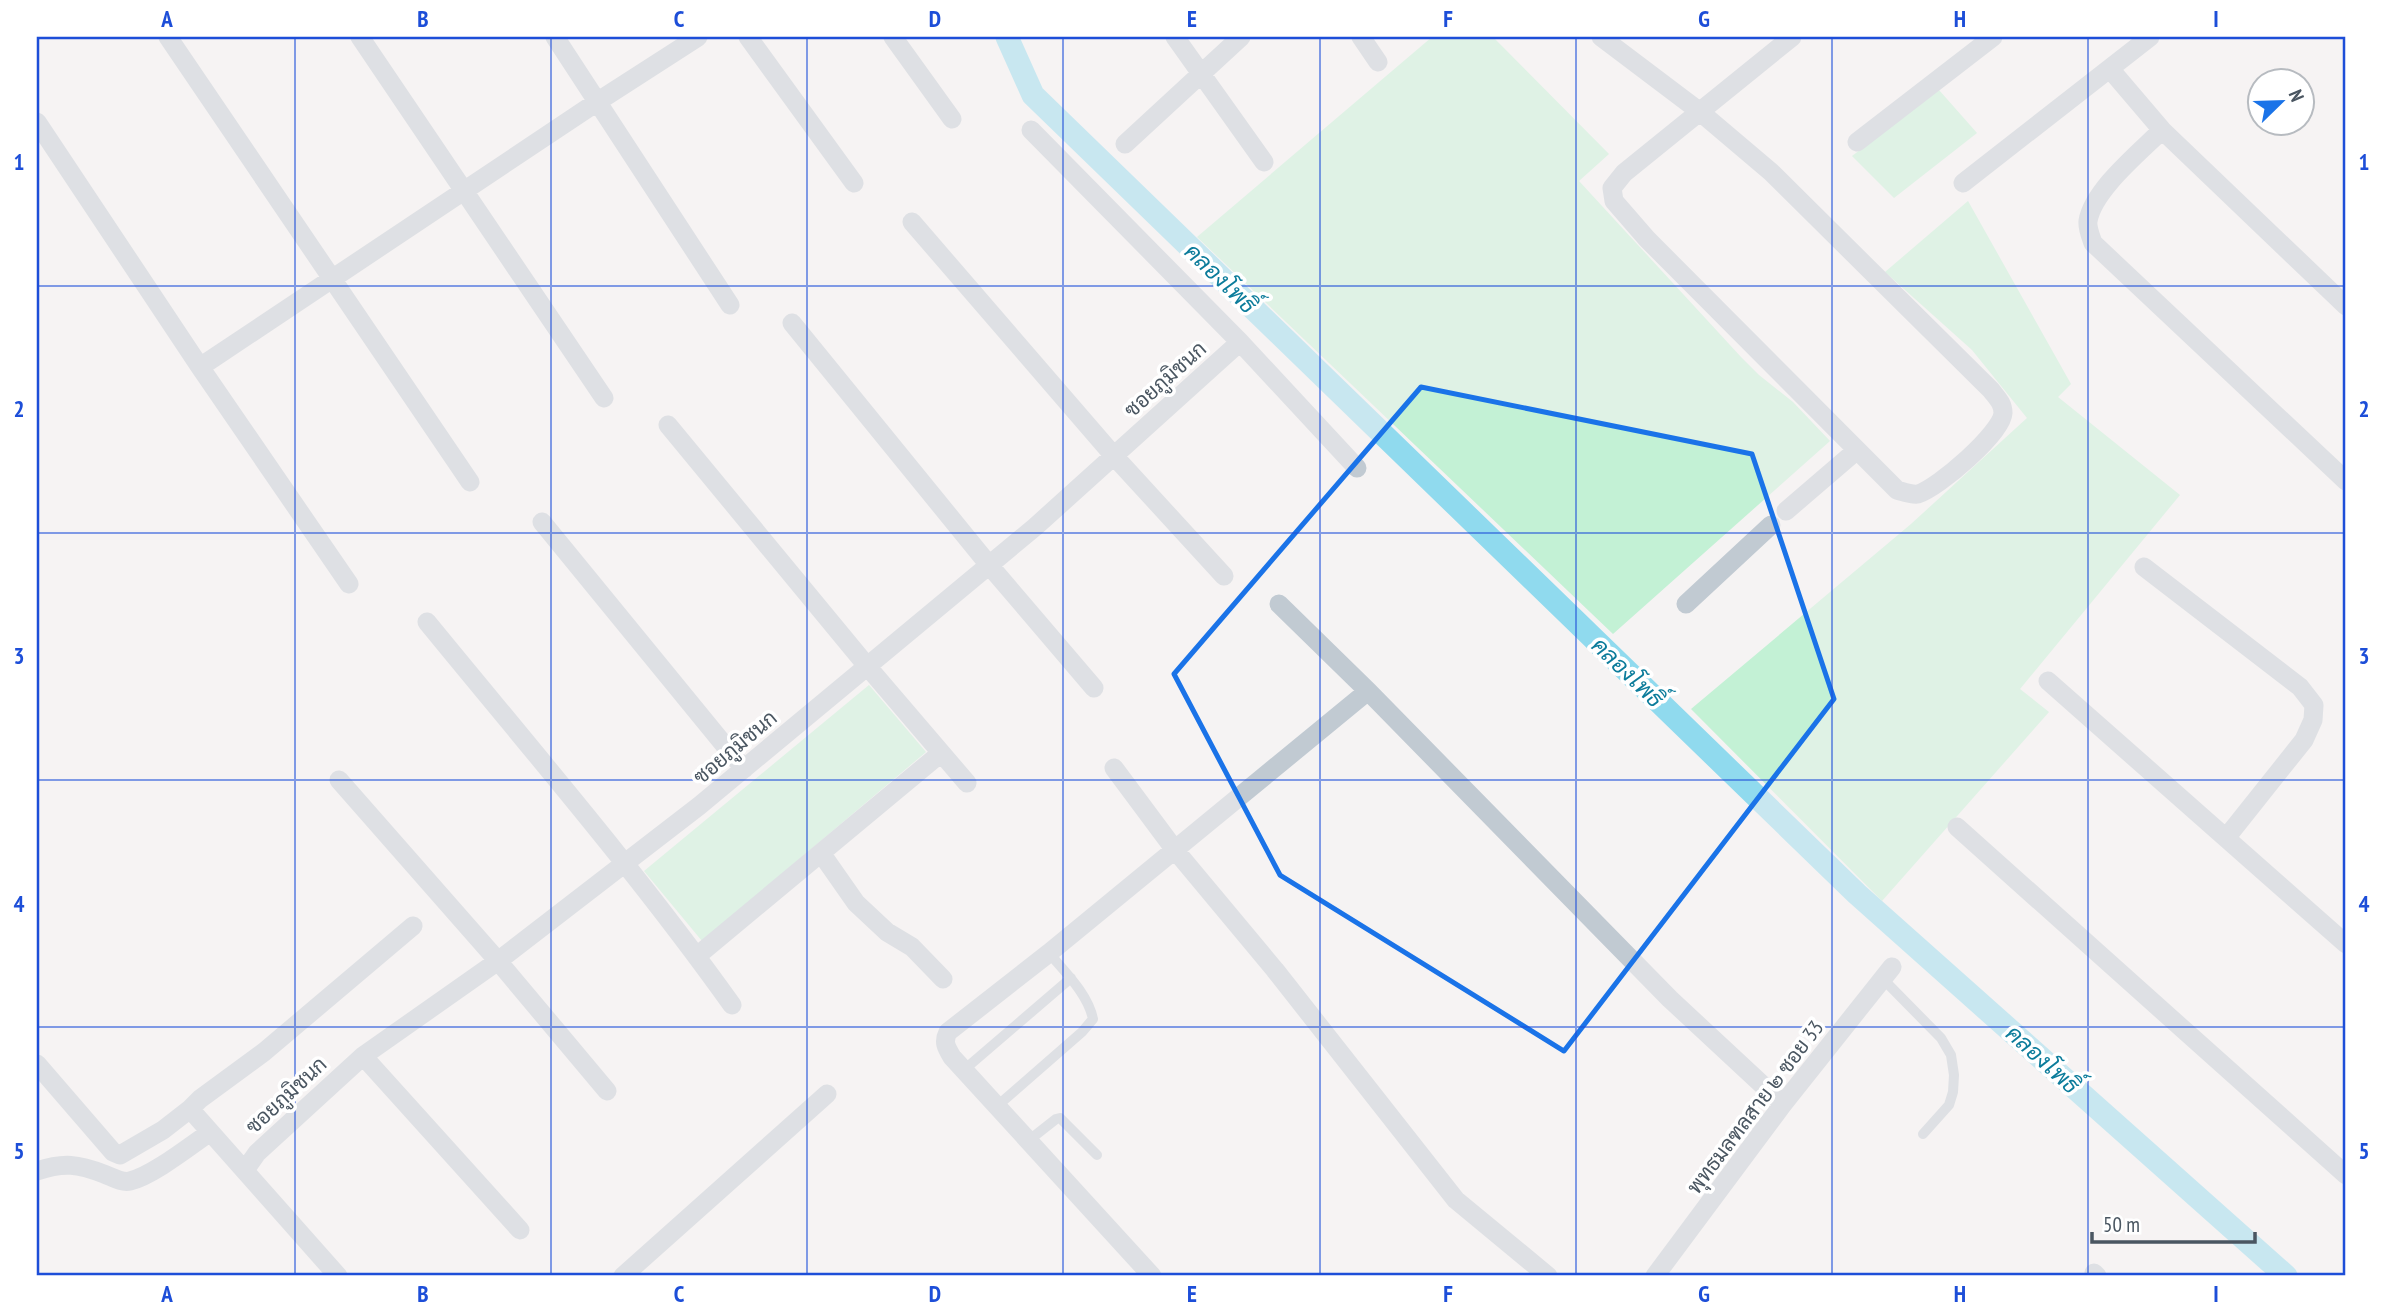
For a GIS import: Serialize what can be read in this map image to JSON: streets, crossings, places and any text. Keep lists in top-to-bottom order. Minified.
{"streets":{"street":["ซอยภูมิชนก","พุทธมลฑลสาย ๒ ซอย 33"]},"water":["คลองโพธิ์"],"scale_bar":"50 m","north":"top right","grid":{"columns":["A","B","C","D","E","F","G","H","I"],"rows":["1","2","3","4","5"]}}
